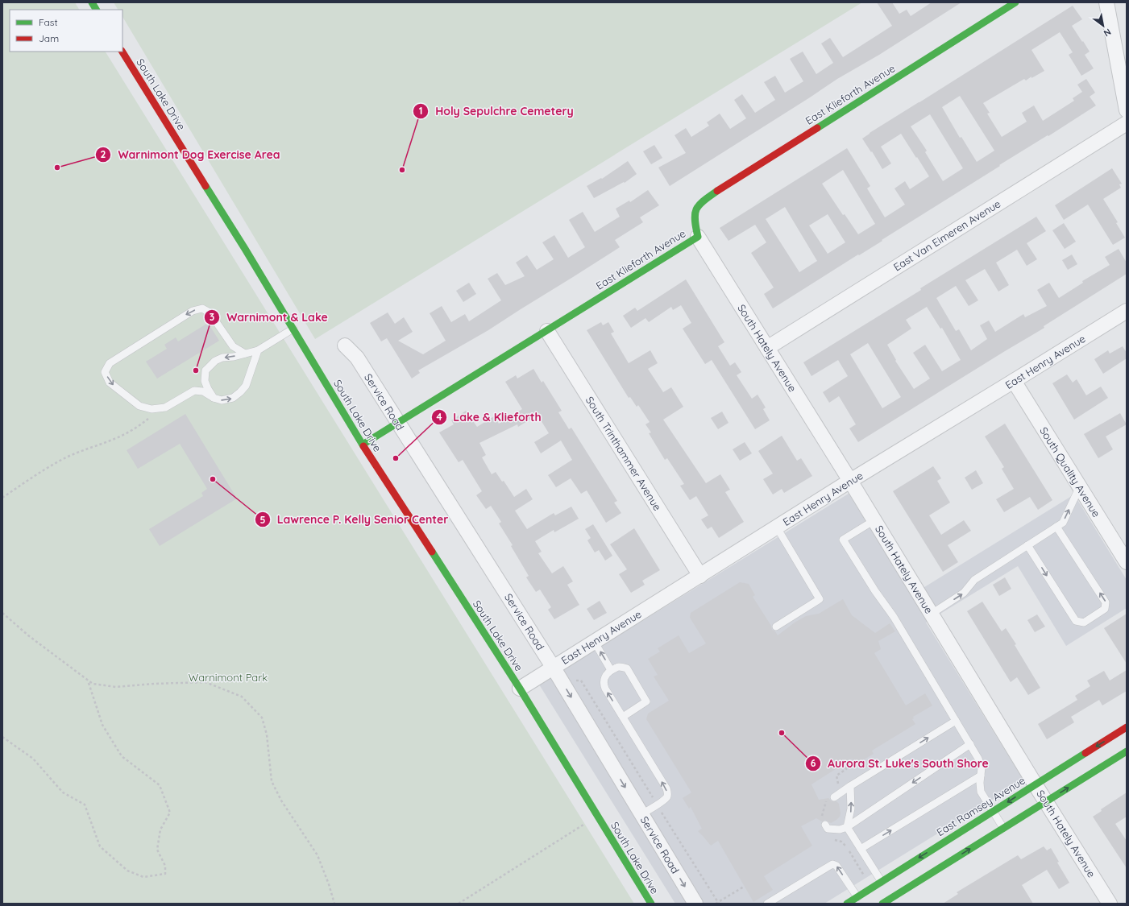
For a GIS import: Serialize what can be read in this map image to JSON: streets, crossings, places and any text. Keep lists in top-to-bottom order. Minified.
{"streets":{"street":["South Lake Drive","East Klieforth Avenue","East Van Eimeren Avenue","South Hately Avenue","East Henry Avenue","Service Road","South Trinthammer Avenue","South Quality Avenue","East Ramsey Avenue"]},"crossings":[["South Lake Drive","East Klieforth Avenue"],["South Lake Drive","East Henry Avenue"],["East Klieforth Avenue","South Hately Avenue"],["East Klieforth Avenue","Service Road"],["East Klieforth Avenue","South Trinthammer Avenue"],["East Van Eimeren Avenue","South Hately Avenue"],["South Hately Avenue","East Henry Avenue"],["South Hately Avenue","East Ramsey Avenue"],["East Henry Avenue","Service Road"],["East Henry Avenue","South Trinthammer Avenue"],["East Henry Avenue","South Quality Avenue"]],"one_way":["Service Road"],"parks":["Warnimont Park"],"places":["Warnimont Dog Exercise Area","Holy Sepulchre Cemetery","Warnimont & Lake","Lake & Klieforth","Lawrence P. Kelly Senior Center","Aurora St. Luke's South Shore"],"legend":["Fast","Jam"],"north":"bottom right"}
